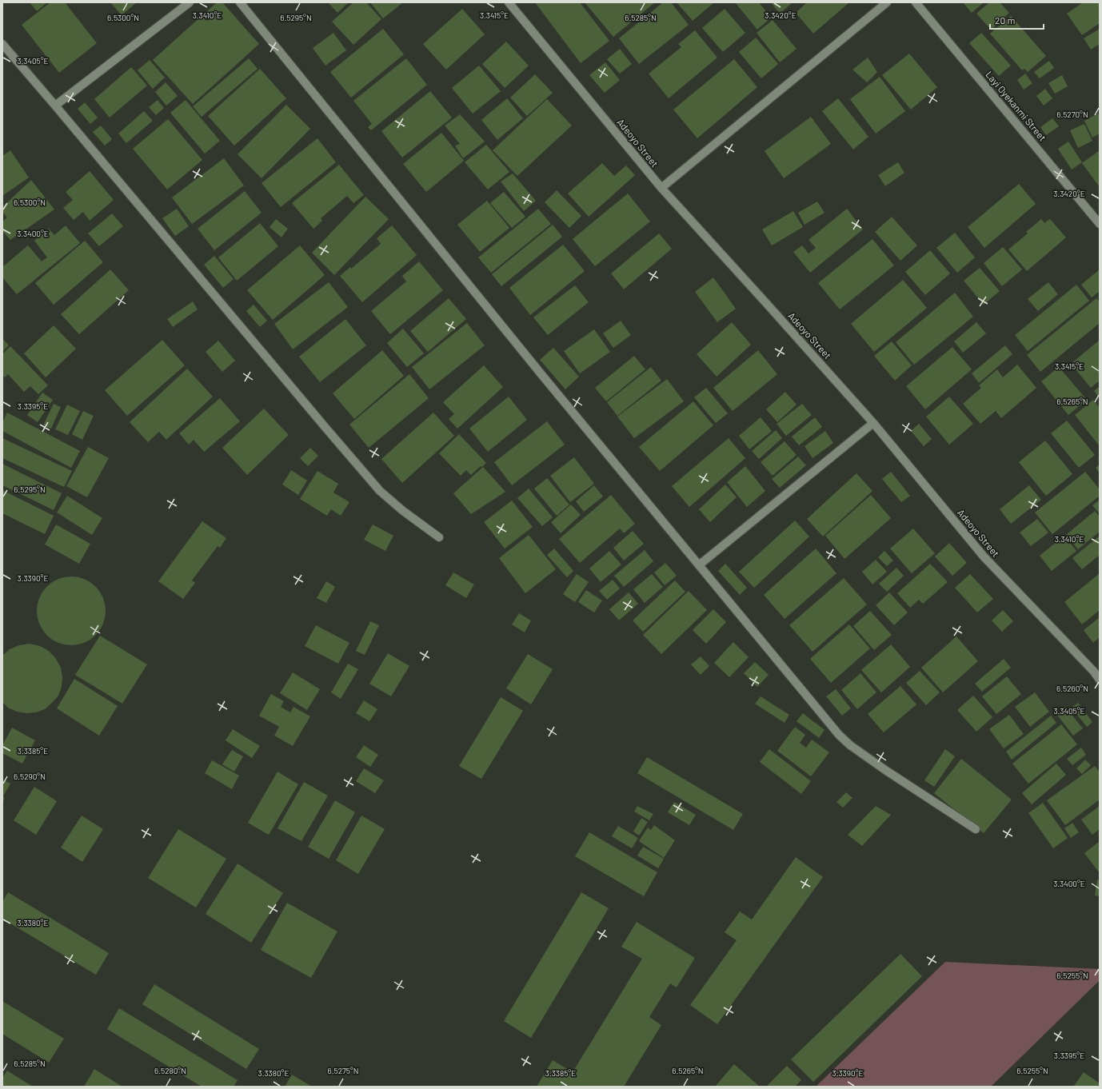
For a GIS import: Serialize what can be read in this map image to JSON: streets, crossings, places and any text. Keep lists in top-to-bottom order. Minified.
{"streets":{"street":["Layi Oyekanmi Street","Adeoyo Street"]},"scale_bar":"20 m","coordinates":["3.3410°E","3.3415°E","3.3420°E","6.5295°N","6.5285°N","6.5300°N","3.3405°E","6.5270°N","3.3400°E","6.5265°N","3.3395°E","3.3390°E","6.5260°N","3.3385°E","6.5290°N","3.3380°E","6.5255°N","6.5280°N","6.5275°N"]}
